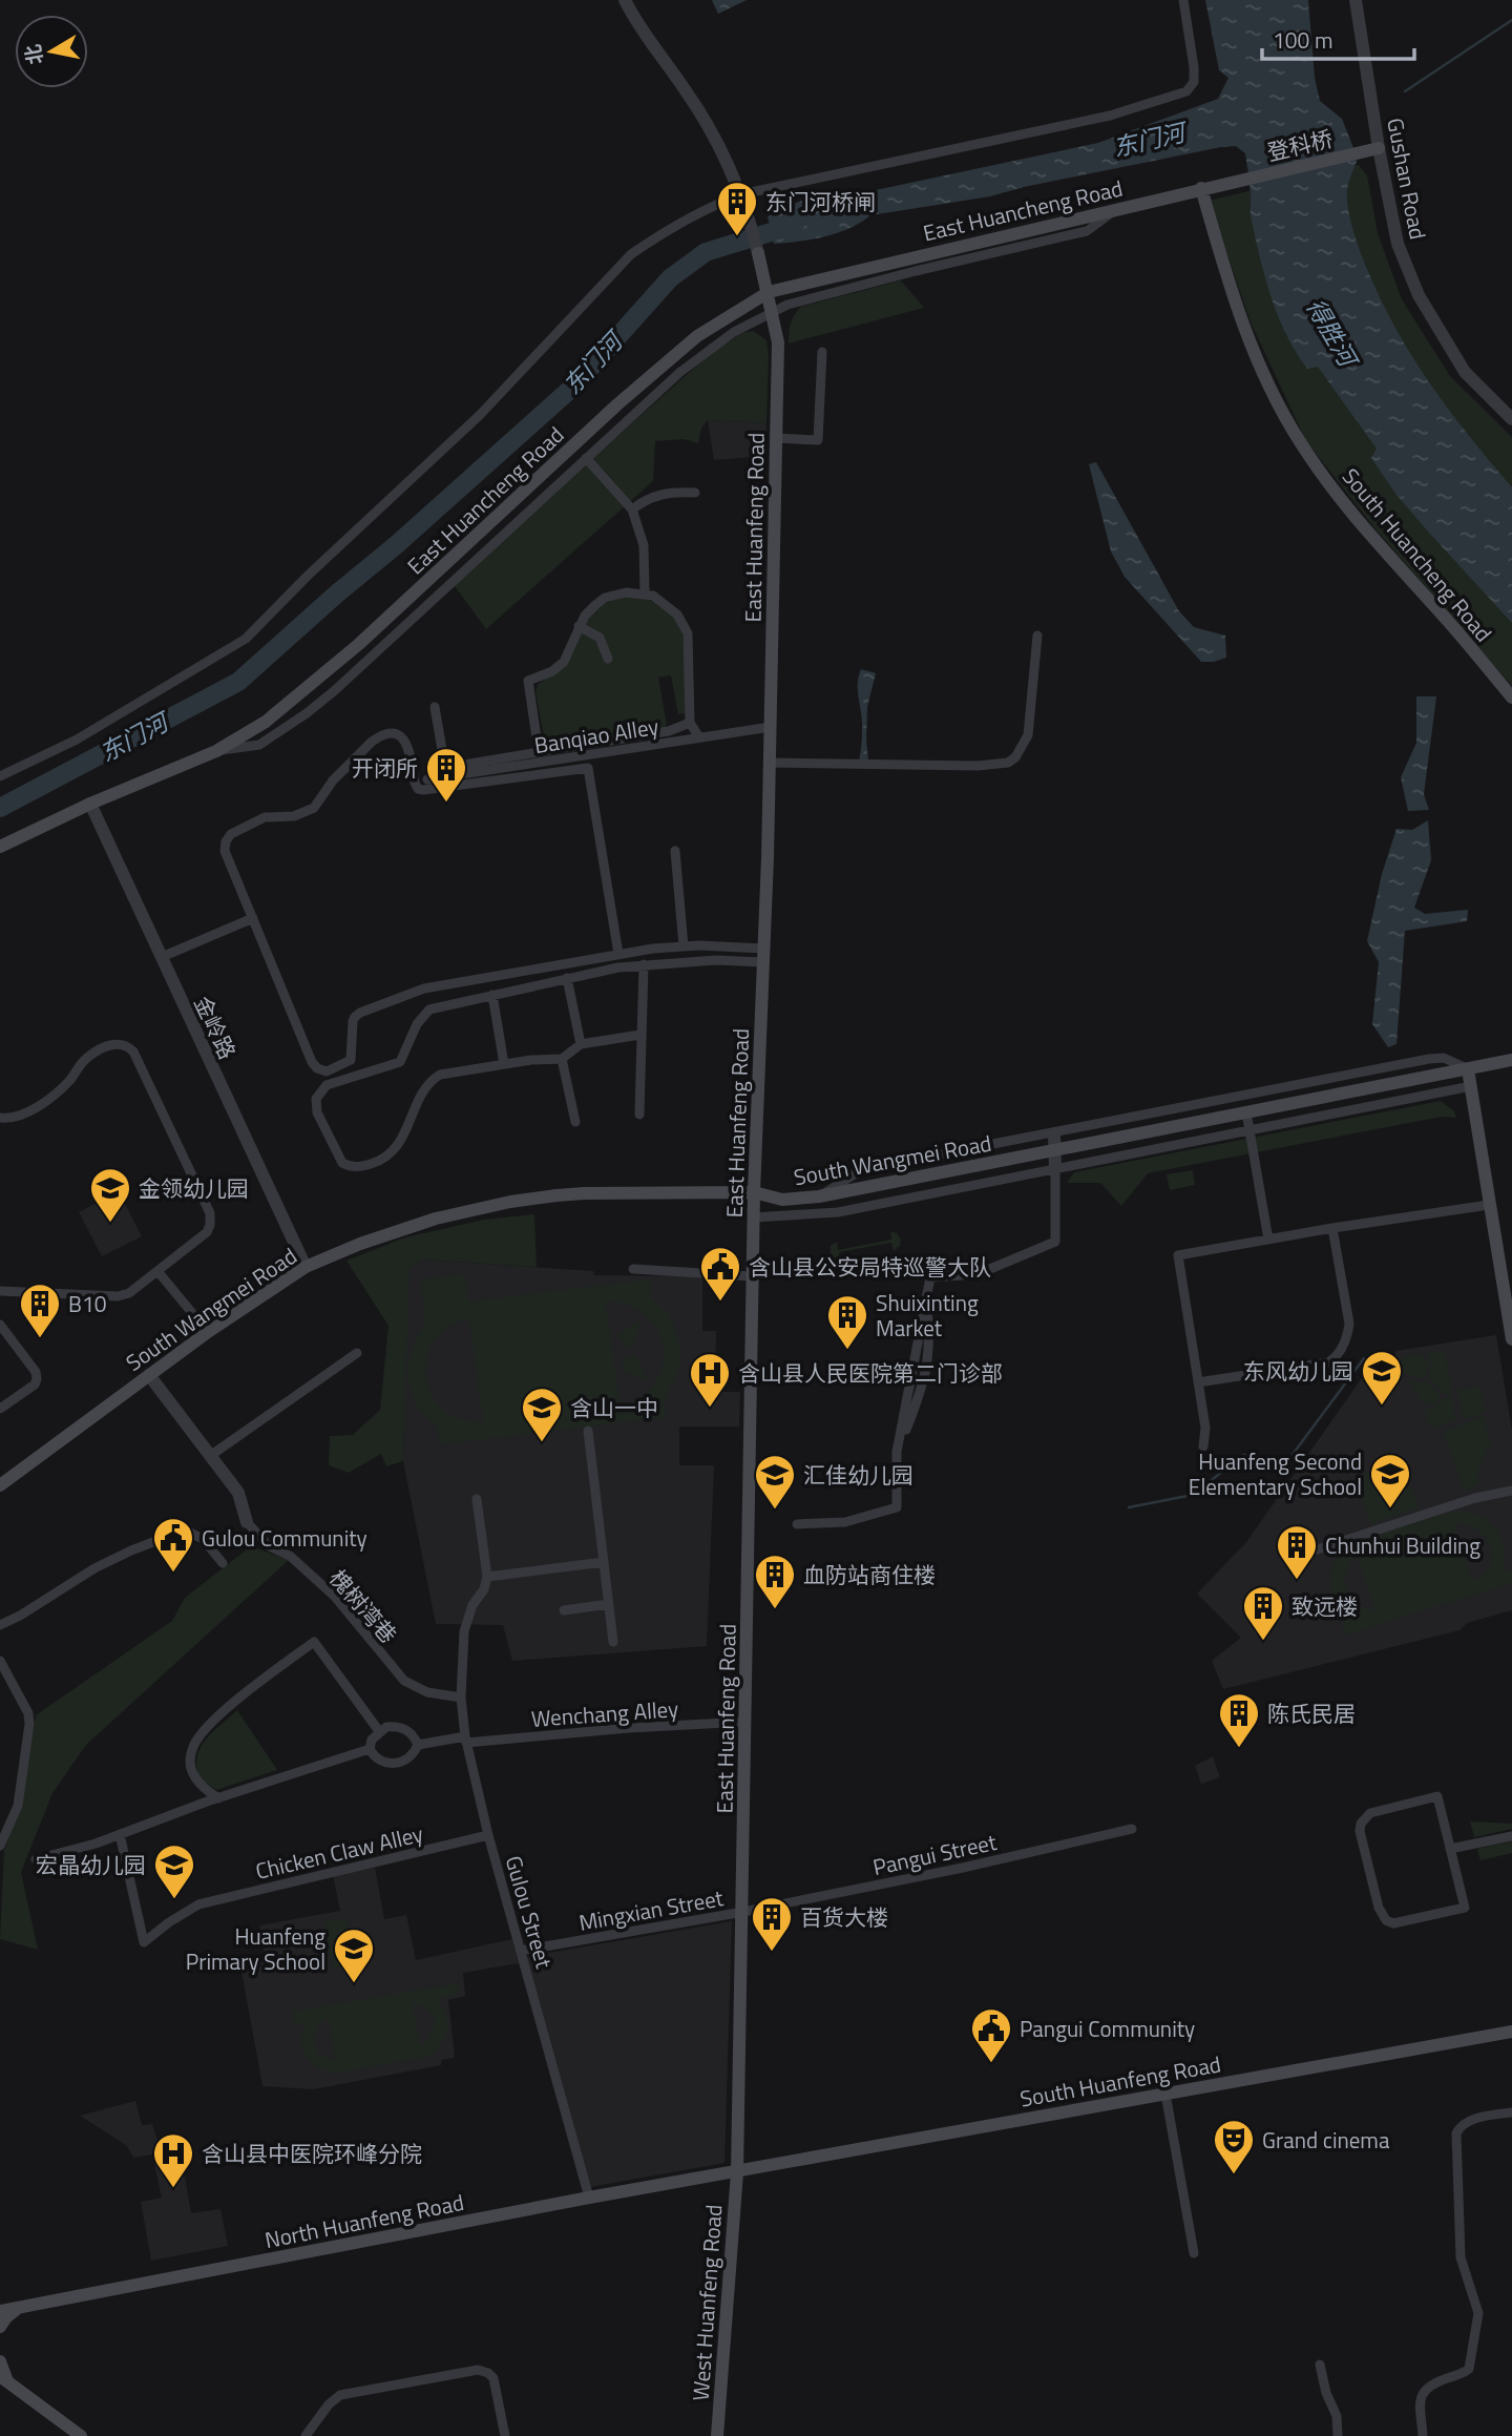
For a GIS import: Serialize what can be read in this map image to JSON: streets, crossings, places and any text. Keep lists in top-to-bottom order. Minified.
{"streets":{"main road":["登科桥","East Huancheng Road","East Huanfeng Road","South Huancheng Road","South Wangmei Road","South Huanfeng Road","North Huanfeng Road","West Huanfeng Road"],"street":["Gushan Road","Banqiao Alley","金岭路","槐树湾巷","Wenchang Alley","Chicken Claw Alley","Pangui Street","Mingxian Street","Gulou Street"]},"crossings":[["登科桥","Gushan Road"],["登科桥","East Huancheng Road"],["East Huancheng Road","East Huanfeng Road"],["East Huancheng Road","South Huancheng Road"],["East Huancheng Road","金岭路"],["East Huanfeng Road","Banqiao Alley"],["East Huanfeng Road","South Wangmei Road"],["East Huanfeng Road","Wenchang Alley"],["East Huanfeng Road","Pangui Street"],["East Huanfeng Road","Mingxian Street"],["East Huanfeng Road","South Huanfeng Road"],["East Huanfeng Road","North Huanfeng Road"],["East Huanfeng Road","West Huanfeng Road"],["金岭路","South Wangmei Road"],["槐树湾巷","Gulou Street"],["Wenchang Alley","Gulou Street"],["Chicken Claw Alley","Gulou Street"],["Pangui Street","Mingxian Street"],["Mingxian Street","Gulou Street"],["Gulou Street","North Huanfeng Road"],["South Huanfeng Road","North Huanfeng Road"],["South Huanfeng Road","West Huanfeng Road"],["North Huanfeng Road","West Huanfeng Road"]],"water":["东门河","得胜河"],"places":{"building":["东门河桥闸","开闭所","B10","Shuixinting Market","Chunhui Building","血防站商住楼","致远楼","陈氏民居","百货大楼"],"school or university":["金领幼儿园","东风幼儿园","含山一中","Huanfeng Second Elementary School","汇佳幼儿园","宏晶幼儿园","Huanfeng Primary School"],"public building":["含山县公安局特巡警大队","Gulou Community","Pangui Community"],"hospital":["含山县人民医院第二门诊部","含山县中医院环峰分院"],"theatre":["Grand cinema"]},"scale_bar":"100 m","north":"left"}
